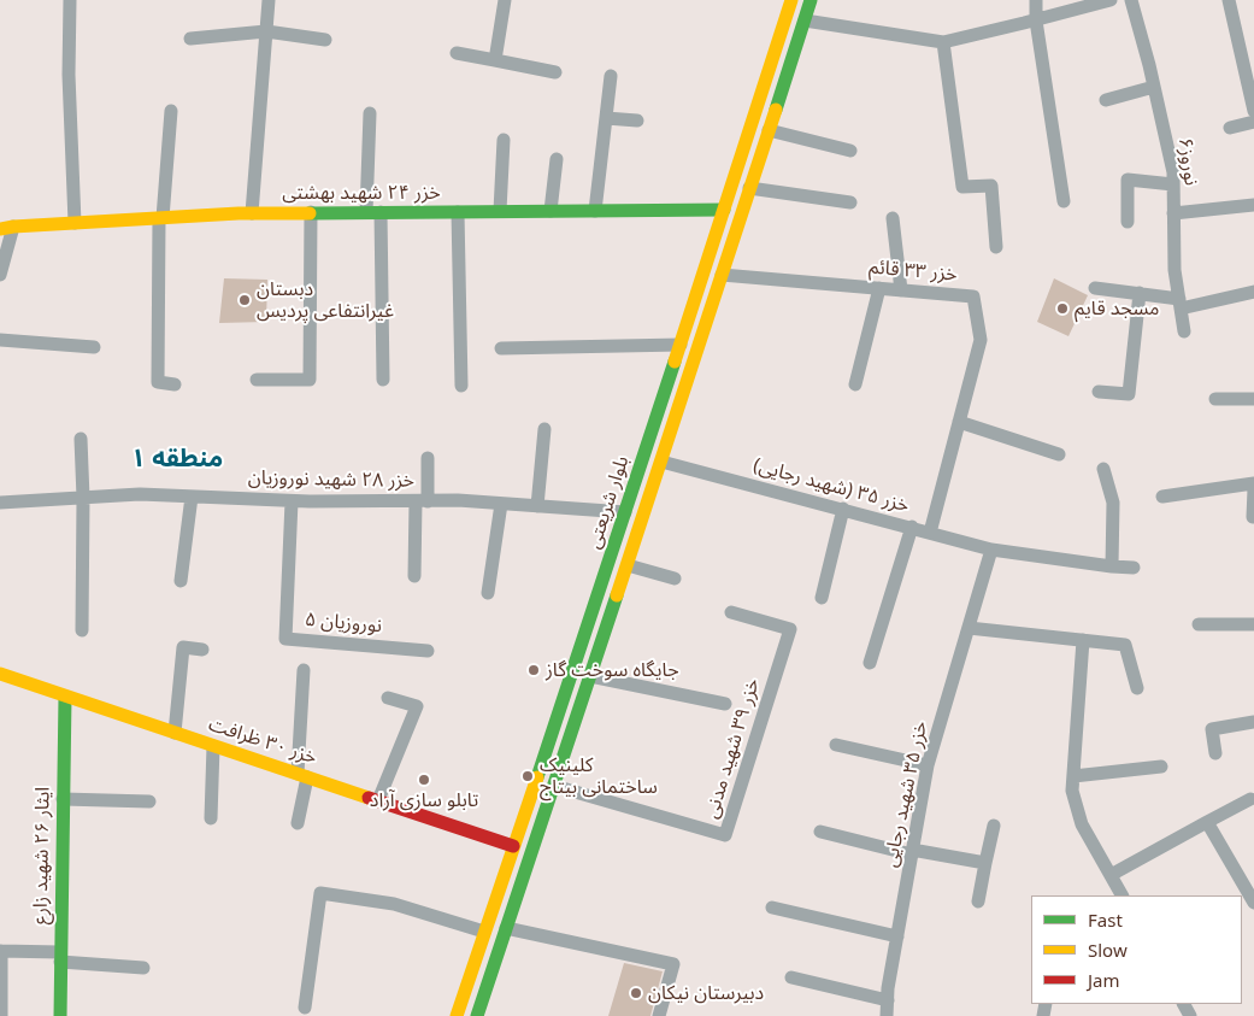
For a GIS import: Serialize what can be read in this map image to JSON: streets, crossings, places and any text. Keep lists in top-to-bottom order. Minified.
{"streets":{"main road":["خزر ۲۴ شهید بهشتی","بلوار شریعتی","خزر ۳۰ ظرافت","ایثار ۲۶ شهید زارع"],"street":["نوروز۶","خزر ۳۳ قائم","خزر ۲۸ شهید نوروزیان","خزر ۳۵ (شهید رجایی)","نوروزیان ۵","خزر ۳۹ شهید مدنی","خزر ۳۵ شهید رجایی"]},"crossings":[["خزر ۲۴ شهید بهشتی","بلوار شریعتی"],["خزر ۳۳ قائم","بلوار شریعتی"],["خزر ۲۸ شهید نوروزیان","بلوار شریعتی"],["خزر ۲۸ شهید نوروزیان","نوروزیان ۵"],["خزر ۳۵ (شهید رجایی)","بلوار شریعتی"],["خزر ۳۵ (شهید رجایی)","خزر ۳۵ شهید رجایی"],["بلوار شریعتی","خزر ۳۰ ظرافت"],["بلوار شریعتی","خزر ۳۹ شهید مدنی"],["خزر ۳۰ ظرافت","ایثار ۲۶ شهید زارع"]],"districts":["منطقه ۱"],"places":["دبستان غیرانتفاعی پردیس","مسجد قایم","جایگاه سوخت گاز","کلینیک ساختمانی بیتاج","تابلو سازی آراد","دبیرستان نیکان"],"legend":["Fast","Slow","Jam"]}
